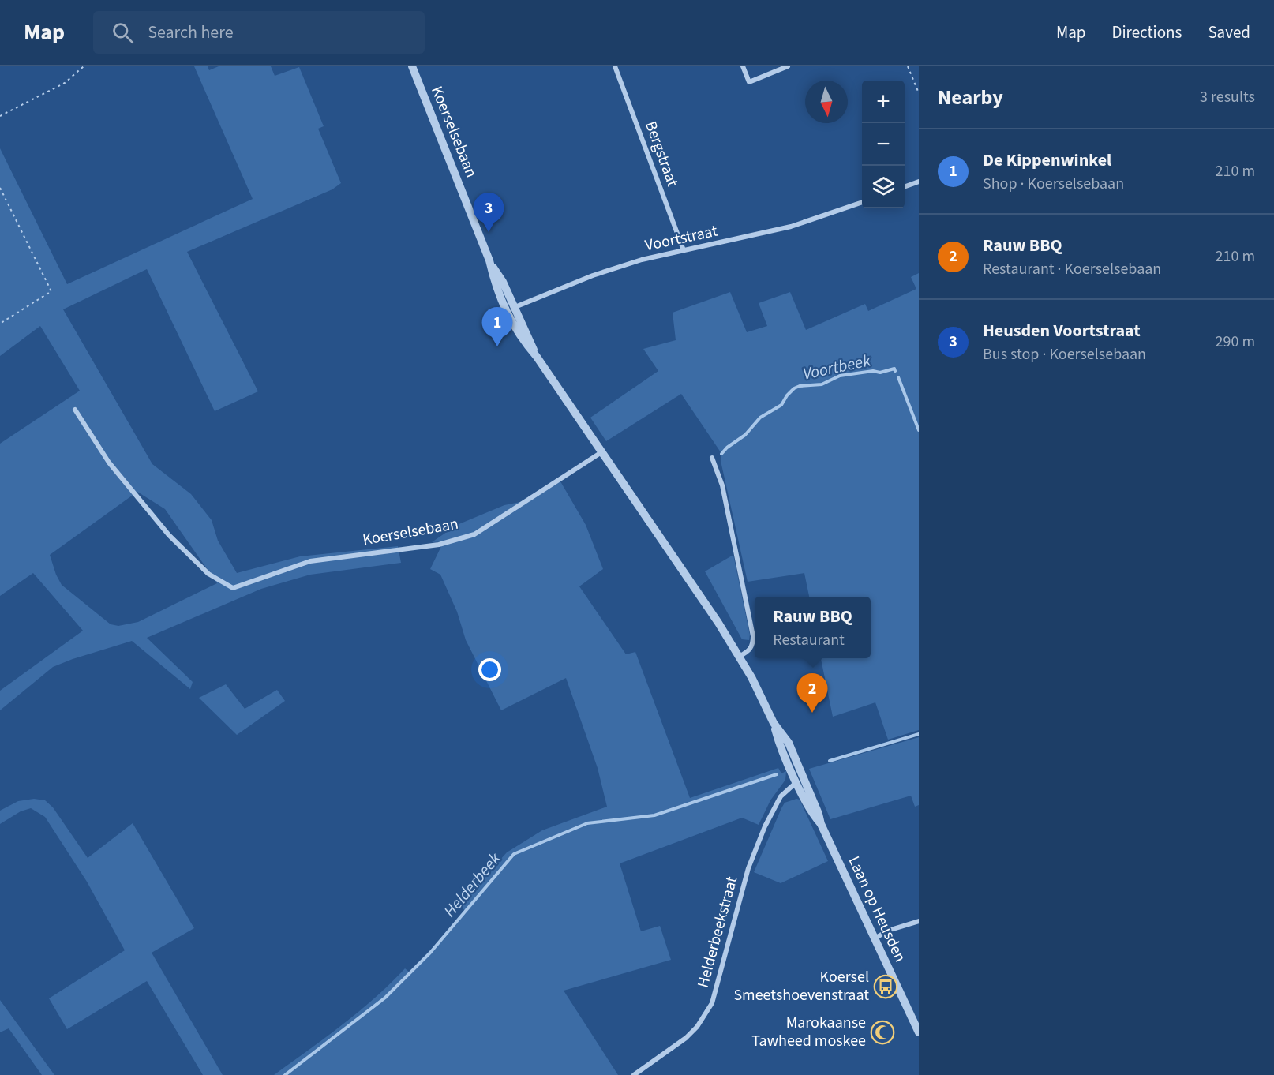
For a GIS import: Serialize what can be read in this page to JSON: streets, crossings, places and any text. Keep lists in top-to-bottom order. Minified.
{"streets":{"street":["Koerselsebaan","Bergstraat","Voortstraat","Laan op Heusden","Helderbeekstraat"]},"crossings":[["Koerselsebaan","Voortstraat"],["Koerselsebaan","Laan op Heusden"],["Koerselsebaan","Helderbeekstraat"],["Bergstraat","Voortstraat"],["Laan op Heusden","Helderbeekstraat"]],"water":["Voortbeek","Helderbeek"],"places":{"bus stop":["Koersel Smeetshoevenstraat"],"mosque":["Marokaanse Tawheed moskee"]},"north":"bottom","page":{"header":"Map","search":"Search here","nav":["Map","Directions","Saved"],"heading":["Nearby","3 results"],"map_buttons":["+","−"],"list":[{"mark":"1","name":"De Kippenwinkel","note":"Shop · Koerselsebaan","value":"210 m"},{"mark":"2","name":"Rauw BBQ","note":"Restaurant · Koerselsebaan","value":"210 m"},{"mark":"3","name":"Heusden Voortstraat","note":"Bus stop · Koerselsebaan","value":"290 m"}],"pins":["3","1","2"],"popup":["Rauw BBQ","Restaurant"]}}
